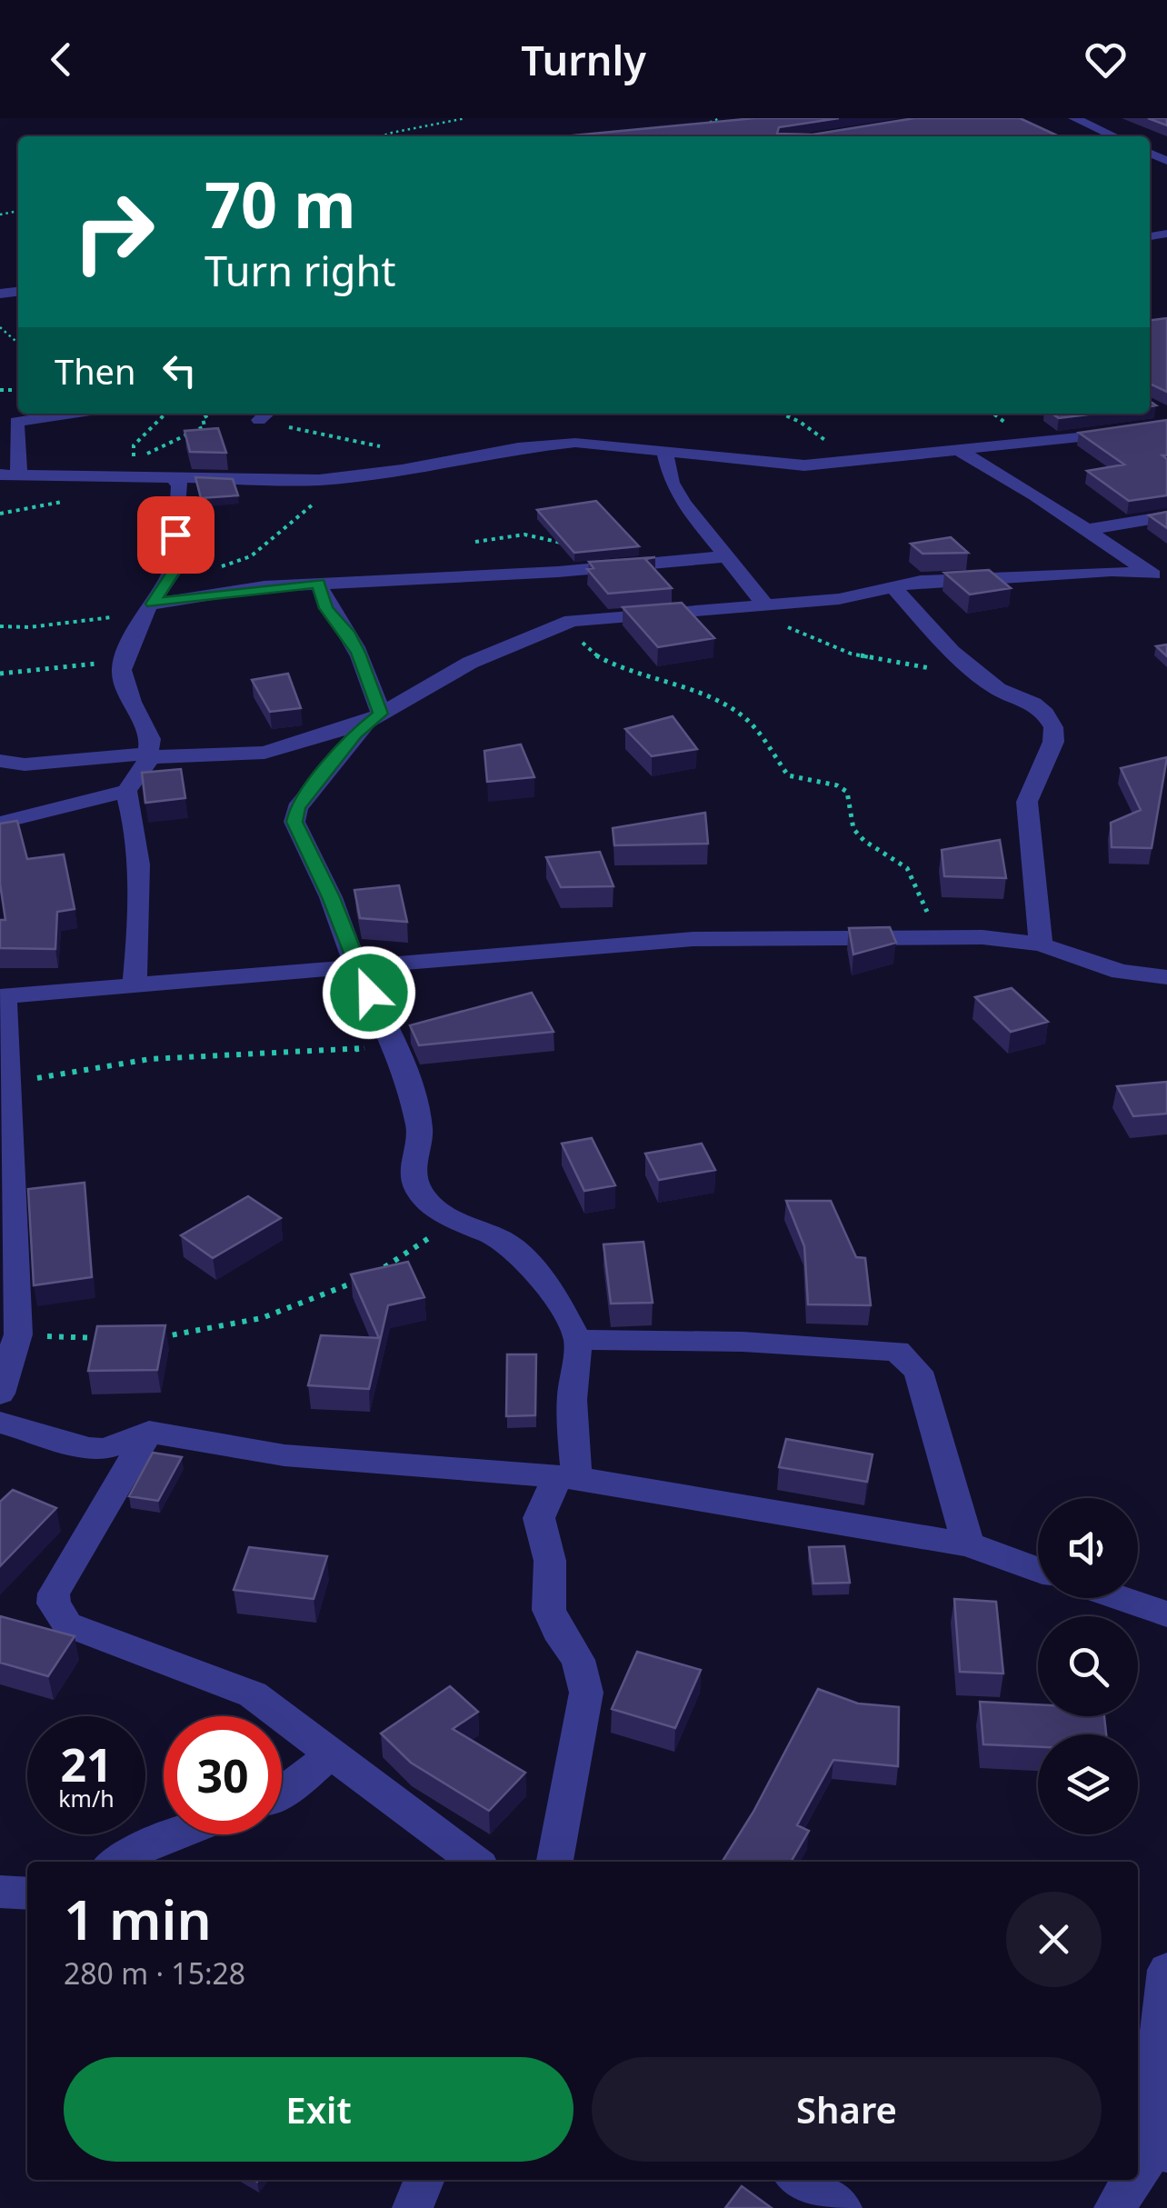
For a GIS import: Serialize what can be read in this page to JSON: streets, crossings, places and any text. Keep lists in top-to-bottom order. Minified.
{"page":{"header":"Turnly","turn":["70 m","Turn right"],"then":"Then","speed":"21 km/h","limit":"30","heading":["1 min","280 m · 15:28"],"buttons":["Exit","Share"]}}
